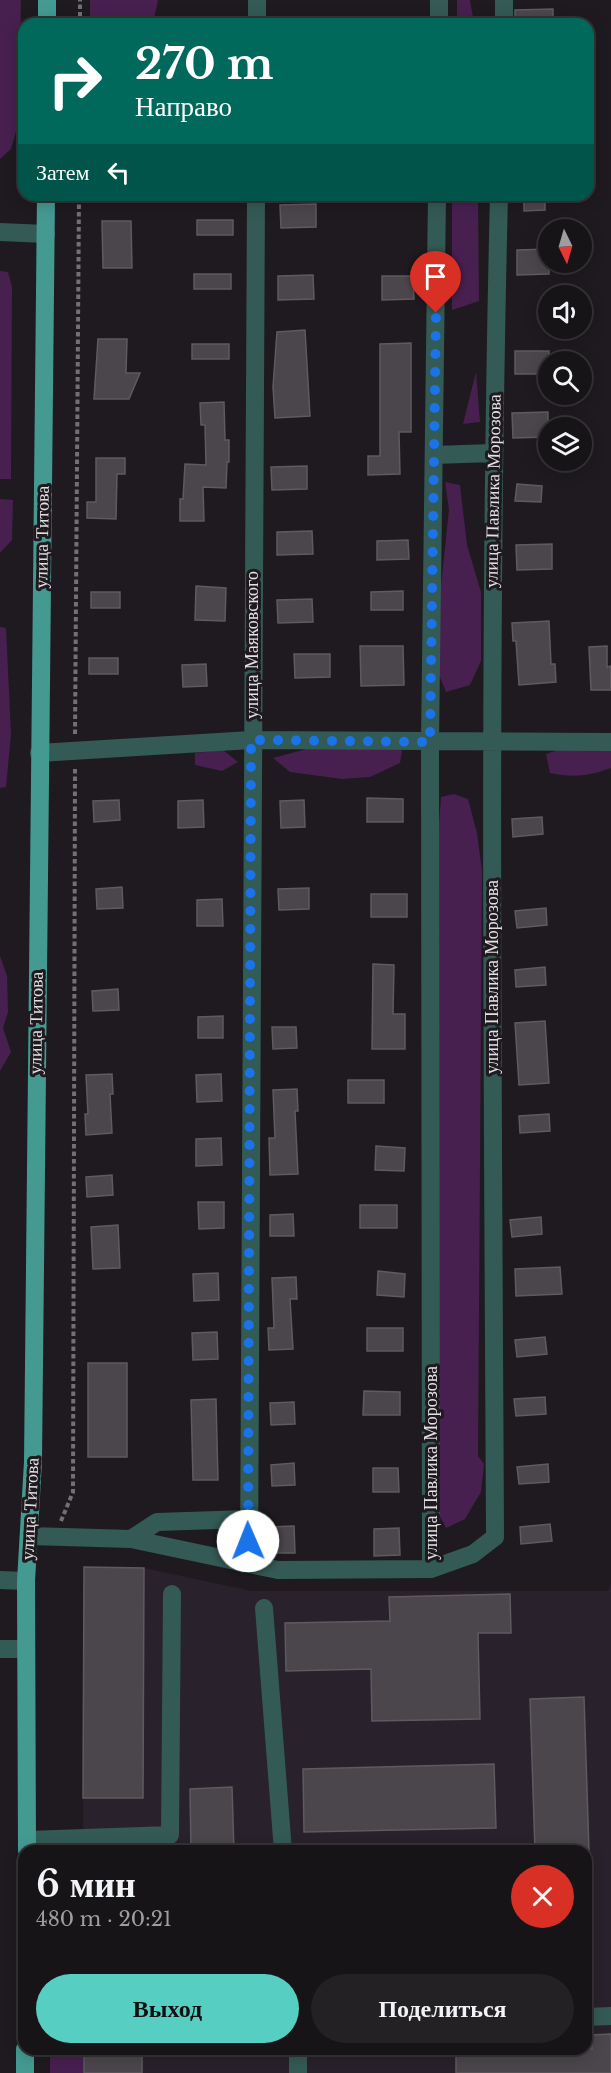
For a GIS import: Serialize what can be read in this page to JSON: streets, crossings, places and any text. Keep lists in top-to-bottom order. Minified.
{"streets":{"main road":["улица Титова"],"street":["улица Павлика Морозова","улица Маяковского"]},"north":"bottom","page":{"turn":["270 m","Направо"],"then":"Затем","heading":["6 мин","480 m · 20:21"],"buttons":["Выход","Поделиться"]}}
